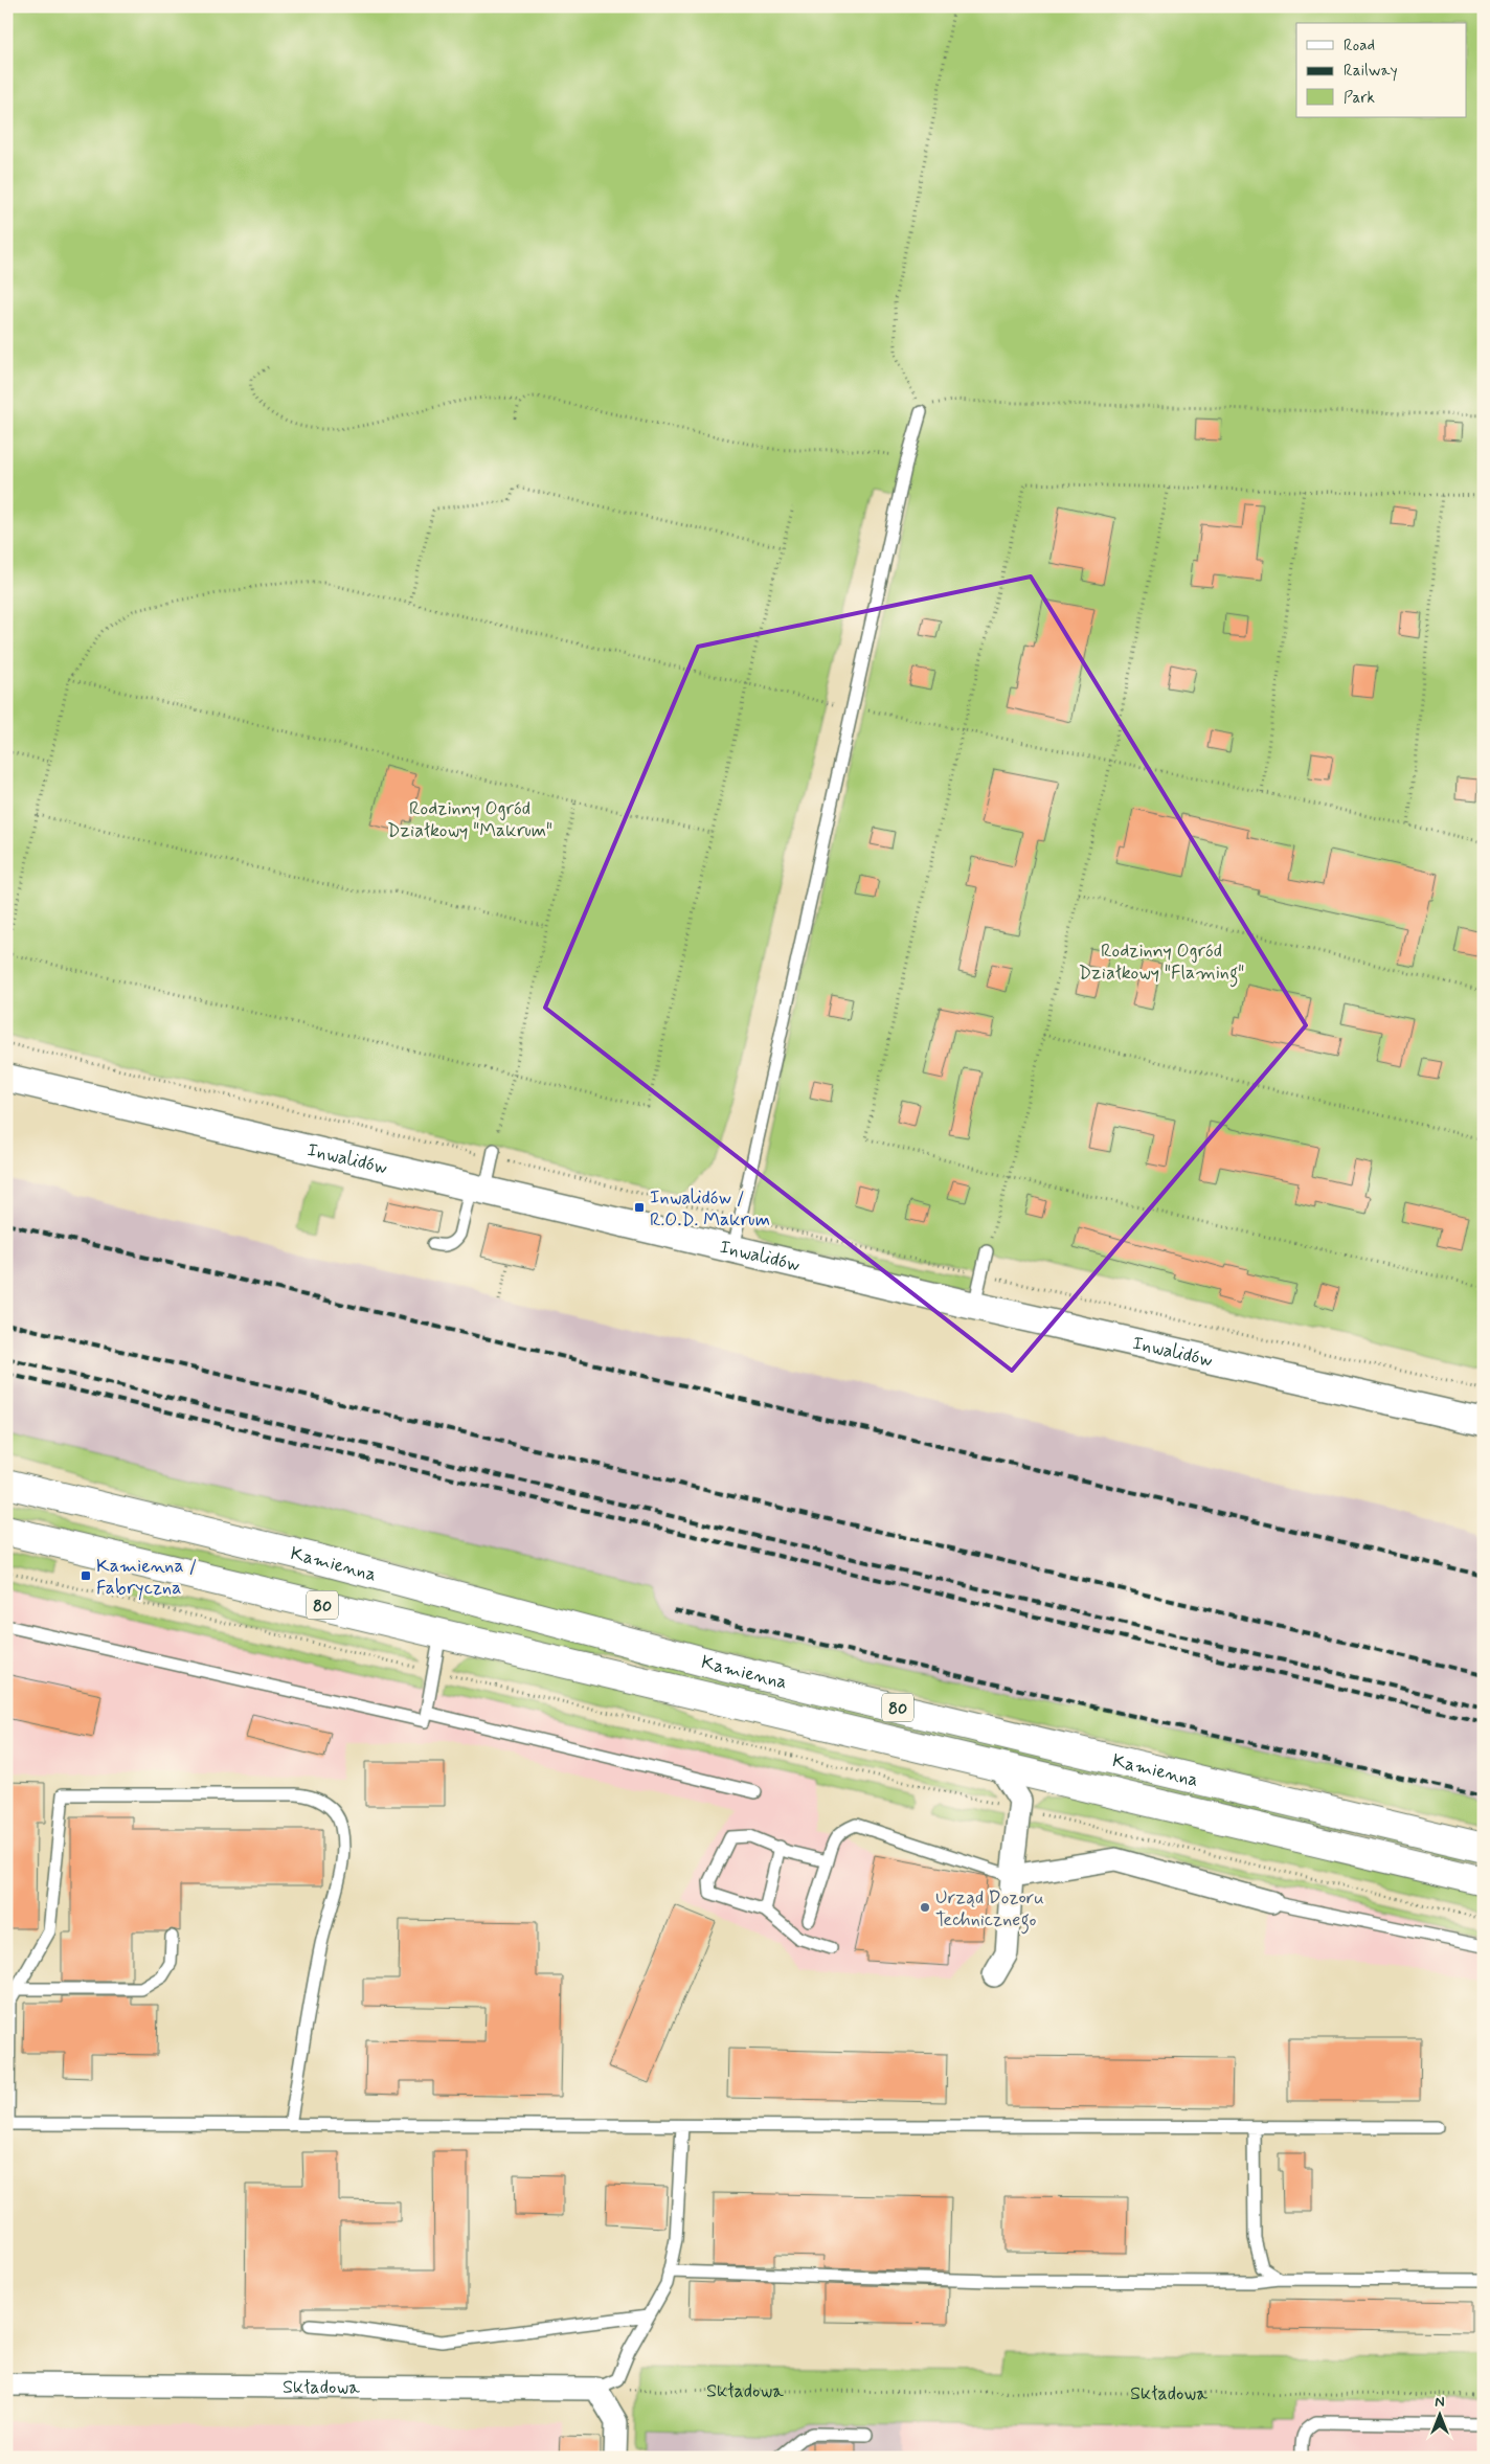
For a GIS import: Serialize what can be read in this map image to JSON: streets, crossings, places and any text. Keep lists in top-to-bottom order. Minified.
{"streets":{"main road":["Kamienna","80"],"street":["Inwalidów","Składowa"]},"parks":["Rodzinny Ogród Działkowy \"Makrum\"","Rodzinny Ogród Działkowy \"Flaming\""],"places":{"transit":["Inwalidów / R.O.D. Makrum","Kamienna / Fabryczna"],"other":["Urząd Dozoru Technicznego"]},"legend":["Road","Railway","Park"],"north":"top"}
